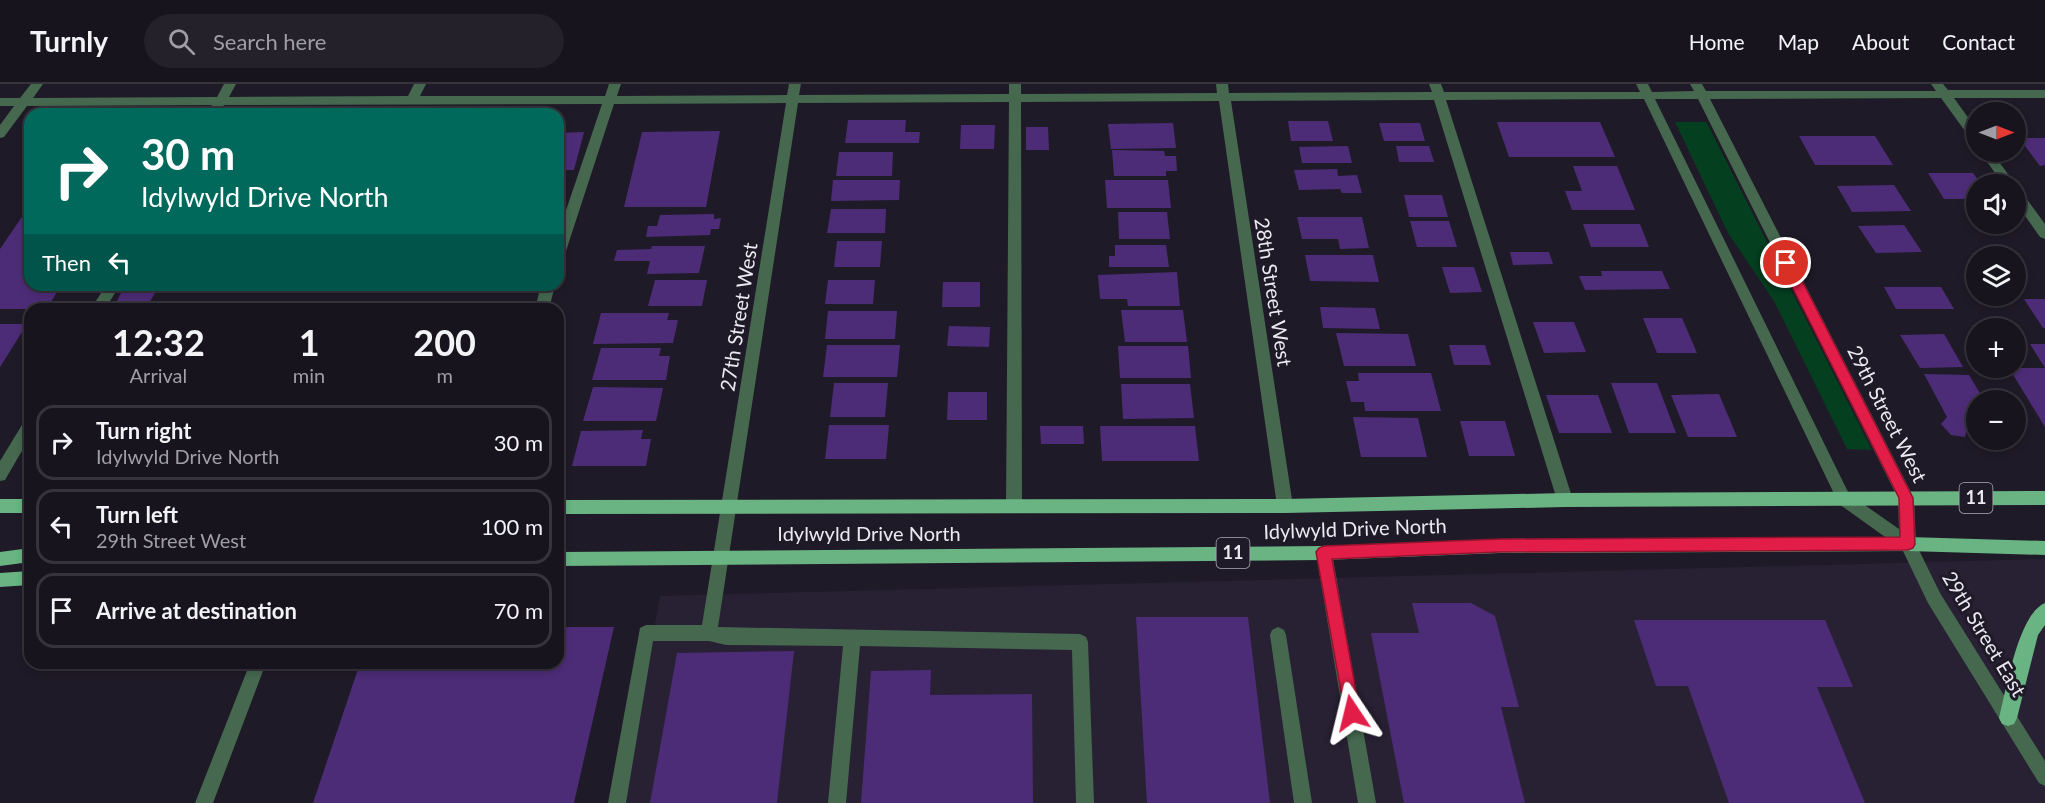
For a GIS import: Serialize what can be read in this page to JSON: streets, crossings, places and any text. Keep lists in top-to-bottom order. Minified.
{"streets":{"main road":["11","Idylwyld Drive North"],"street":["28th Street West","27th Street West","29th Street West","29th Street East"]},"crossings":[["28th Street West","Idylwyld Drive North"],["27th Street West","Idylwyld Drive North"],["29th Street West","Idylwyld Drive North"],["29th Street West","29th Street East"],["Idylwyld Drive North","29th Street East"]],"north":"right","page":{"header":"Turnly","search":"Search here","nav":["Home","Map","About","Contact"],"map_buttons":["+","−"],"turn":["30 m","Idylwyld Drive North"],"then":"Then","eta":["12:32","Arrival","1","min","200","m"],"list":[{"name":"Turn right","note":"Idylwyld Drive North","value":"30 m"},{"name":"Turn left","note":"29th Street West","value":"100 m"},{"name":"Arrive at destination","value":"70 m"}]}}
